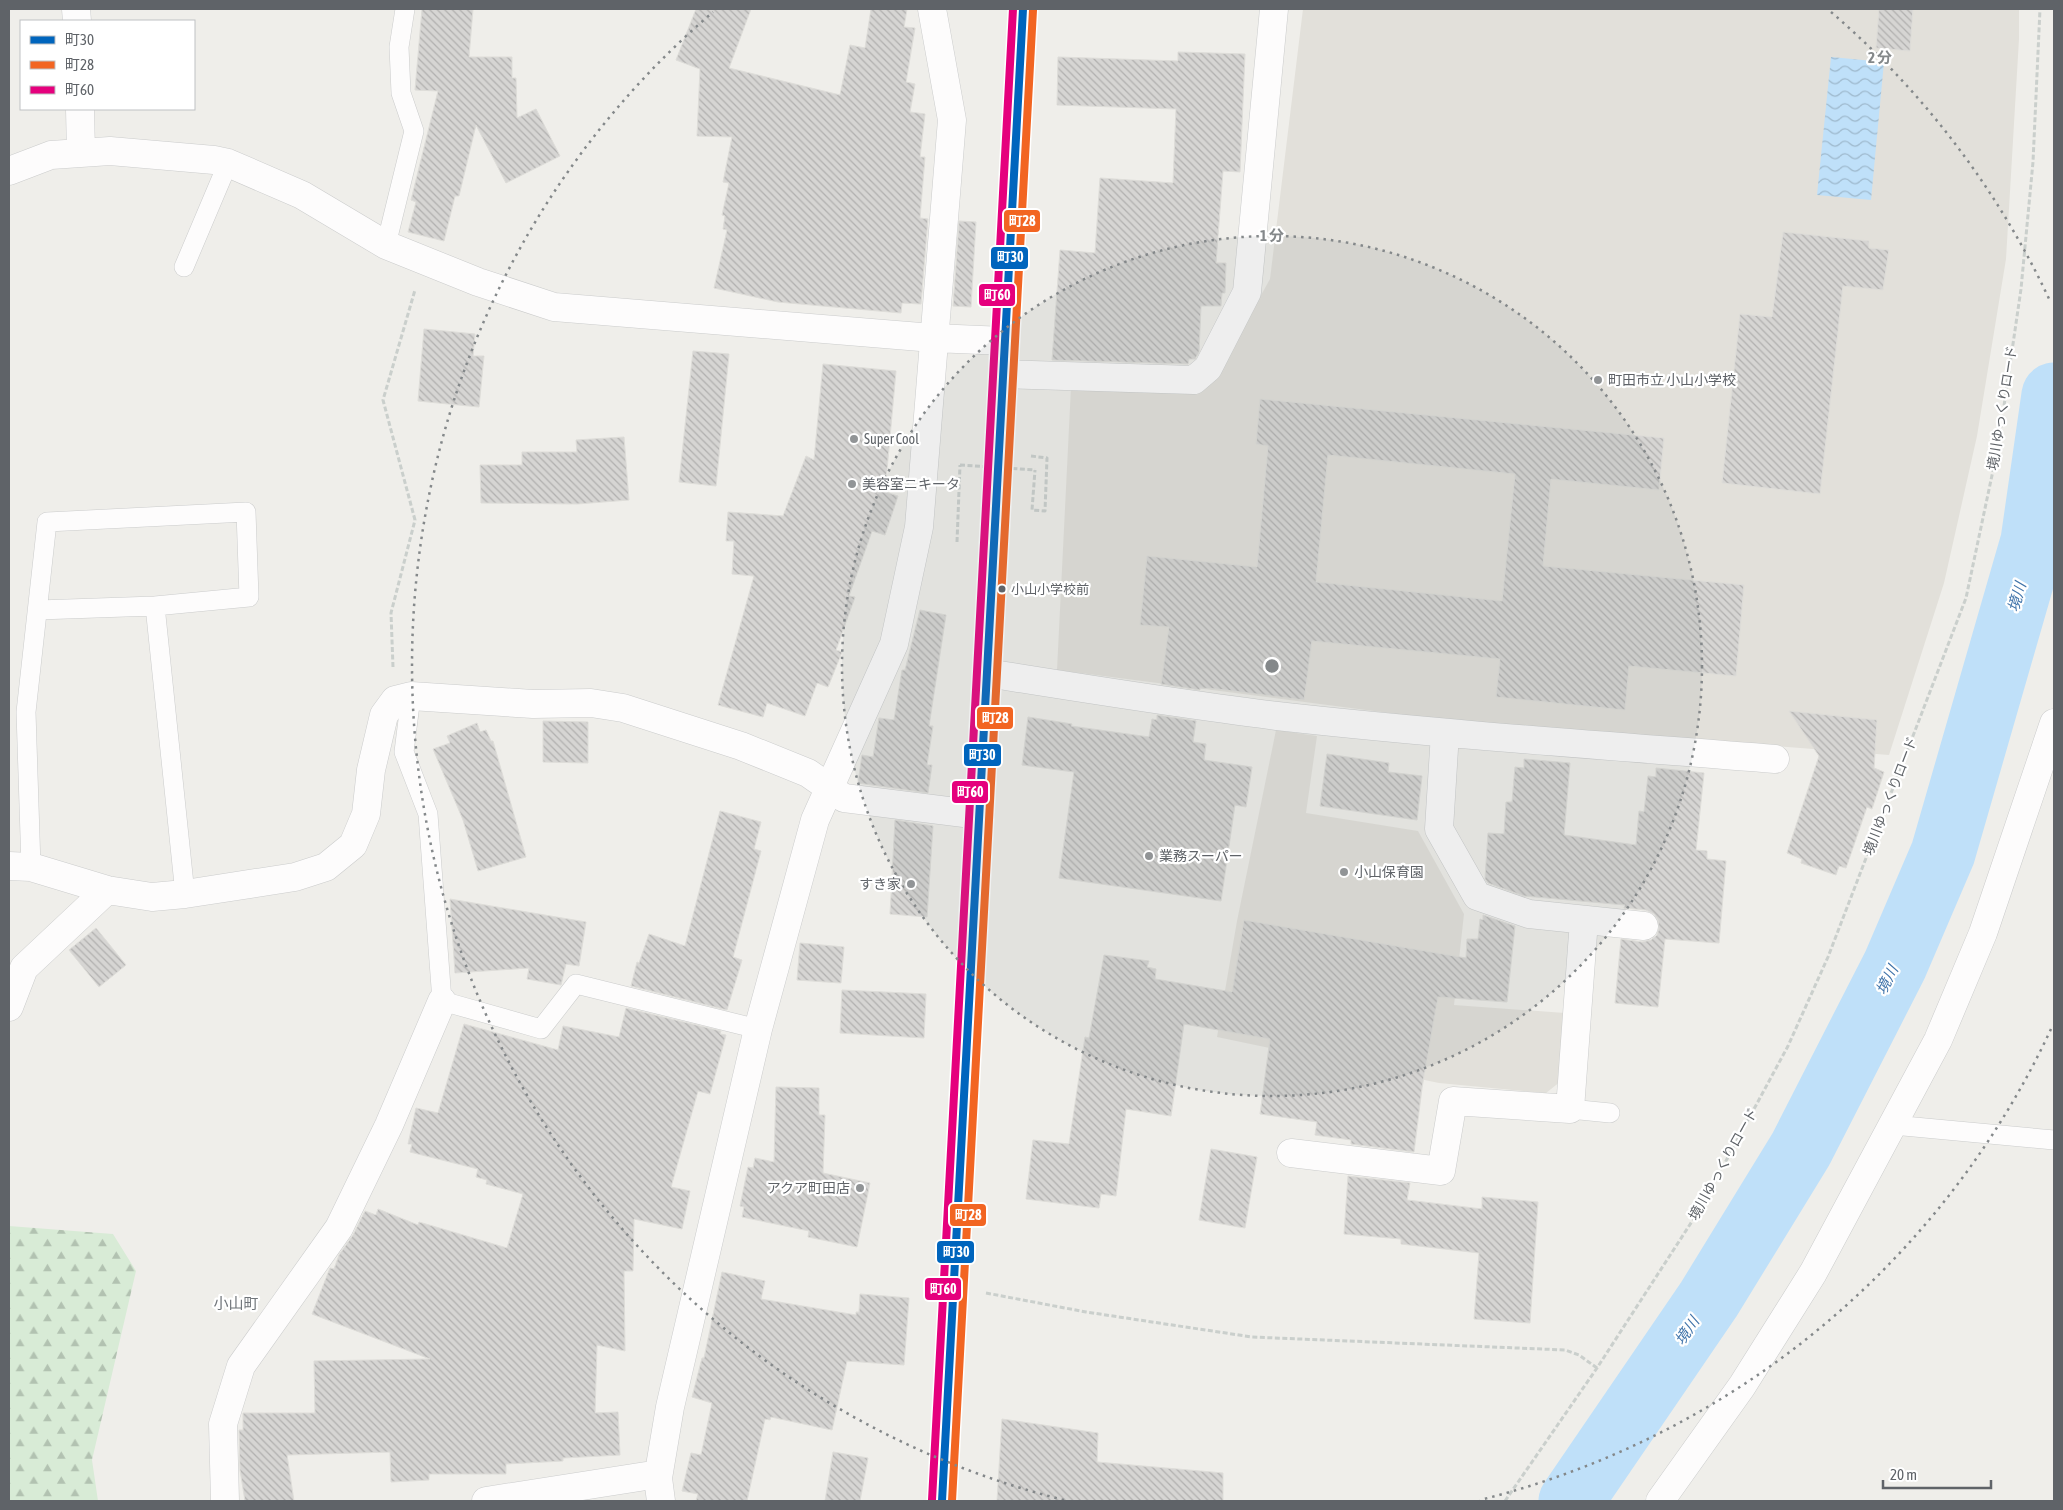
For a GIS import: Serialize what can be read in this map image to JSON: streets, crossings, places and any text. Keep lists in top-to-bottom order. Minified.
{"streets":{"path":["境川ゆっくりロード"]},"districts":["小山町"],"water":["境川"],"places":["町田市立 小山小学校","Super Cool","美容室ニキータ","小山小学校前","業務スーパー","小山保育園","すき家","アクア町田店"],"lines":["transit line 町30","transit line 町60","transit line 町28"],"legend":["町30","町28","町60"],"scale_bar":"20 m","rings":["2 分","1 分"]}
